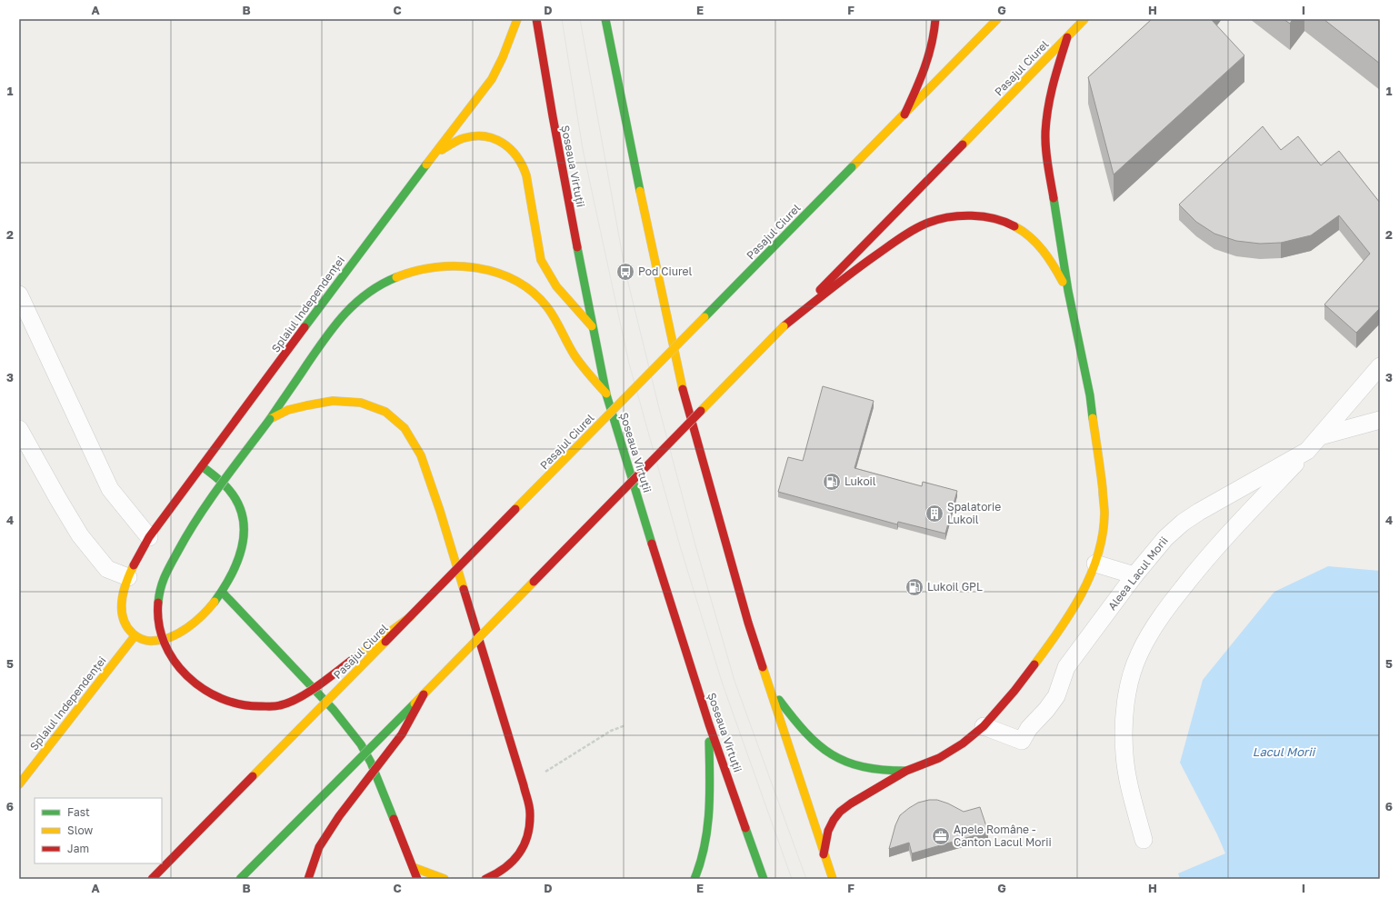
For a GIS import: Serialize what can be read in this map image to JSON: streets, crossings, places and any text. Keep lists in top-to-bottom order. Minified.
{"streets":{"main road":["Pasajul Ciurel","Șoseaua Virtuții","Splaiul Independenței"],"lane":["Aleea Lacul Morii"]},"crossings":[["Șoseaua Virtuții","Splaiul Independenței"]],"water":["Lacul Morii"],"places":{"bus stop":["Pod Ciurel"],"fuel station":["Lukoil","Lukoil GPL"],"building":["Spalatorie Lukoil"],"office":["Apele Române - Canton Lacul Morii"]},"legend":["Fast","Slow","Jam"],"grid":{"columns":["A","B","C","D","E","F","G","H","I"],"rows":["1","2","3","4","5","6"]}}
